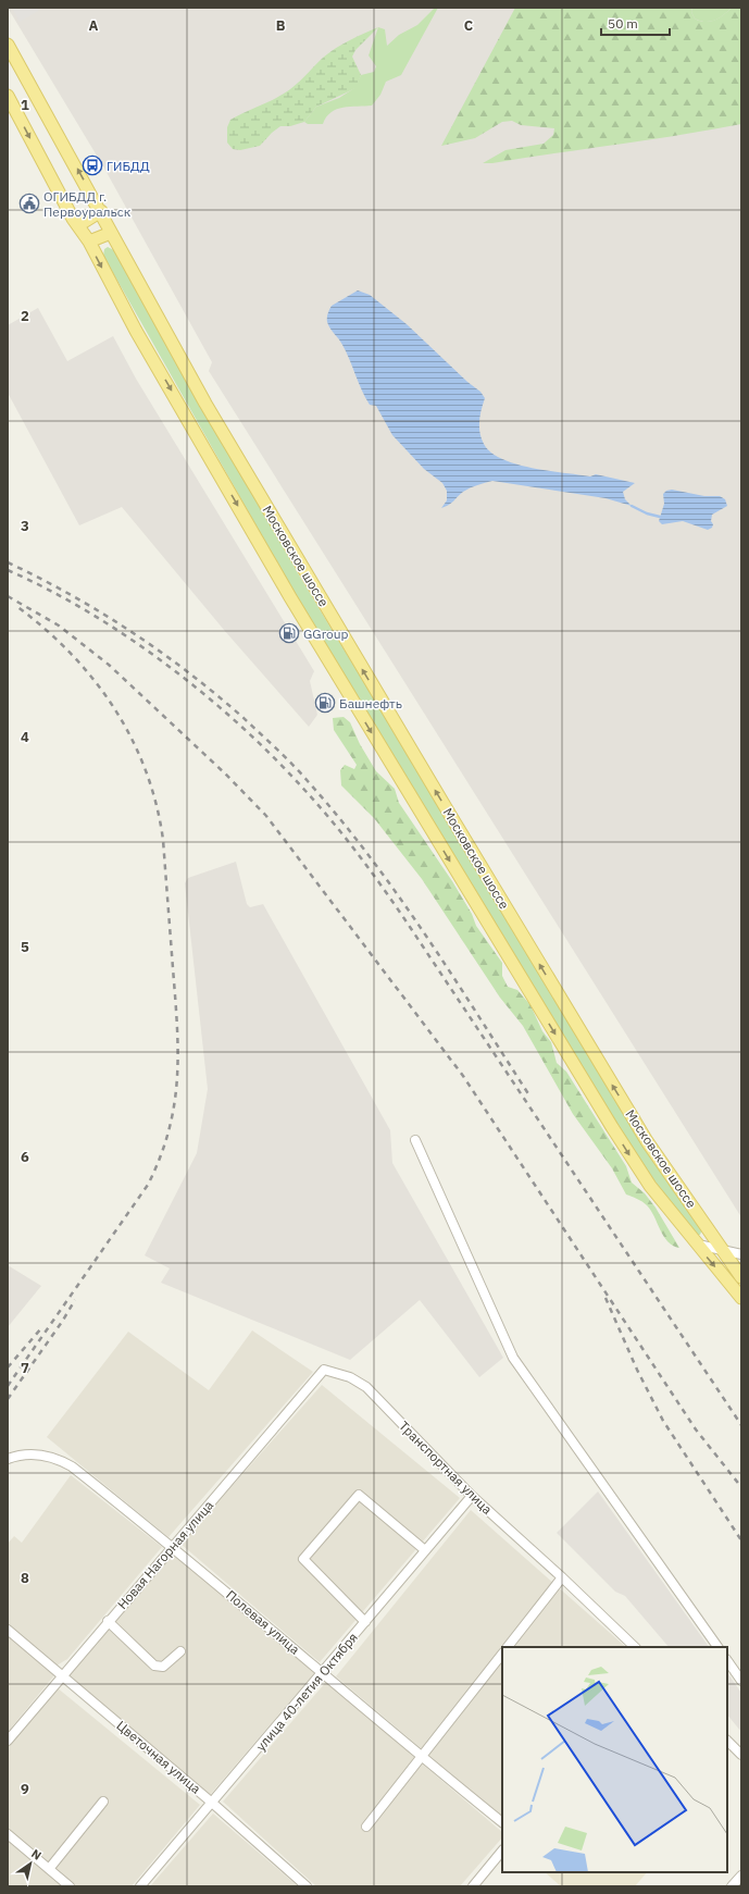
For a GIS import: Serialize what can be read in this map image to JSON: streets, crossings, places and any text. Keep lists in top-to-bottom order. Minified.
{"streets":{"main road":["Московское шоссе"],"street":["Транспортная улица","Новая Нагорная улица","Полевая улица","улица 40-летия Октября","Цветочная улица"]},"crossings":[["Транспортная улица","Новая Нагорная улица"],["Транспортная улица","улица 40-летия Октября"],["Новая Нагорная улица","Полевая улица"],["Новая Нагорная улица","Цветочная улица"],["Полевая улица","улица 40-летия Октября"],["улица 40-летия Октября","Цветочная улица"]],"places":{"bus stop":["ГИБДД"],"public building":["ОГИБДД г. Первоуральск"],"fuel station":["GGroup","Башнефть"]},"scale_bar":"50 m","north":"top right","grid":{"columns":["A","B","C"],"rows":["1","2","3","4","5","6","7","8","9"]}}
